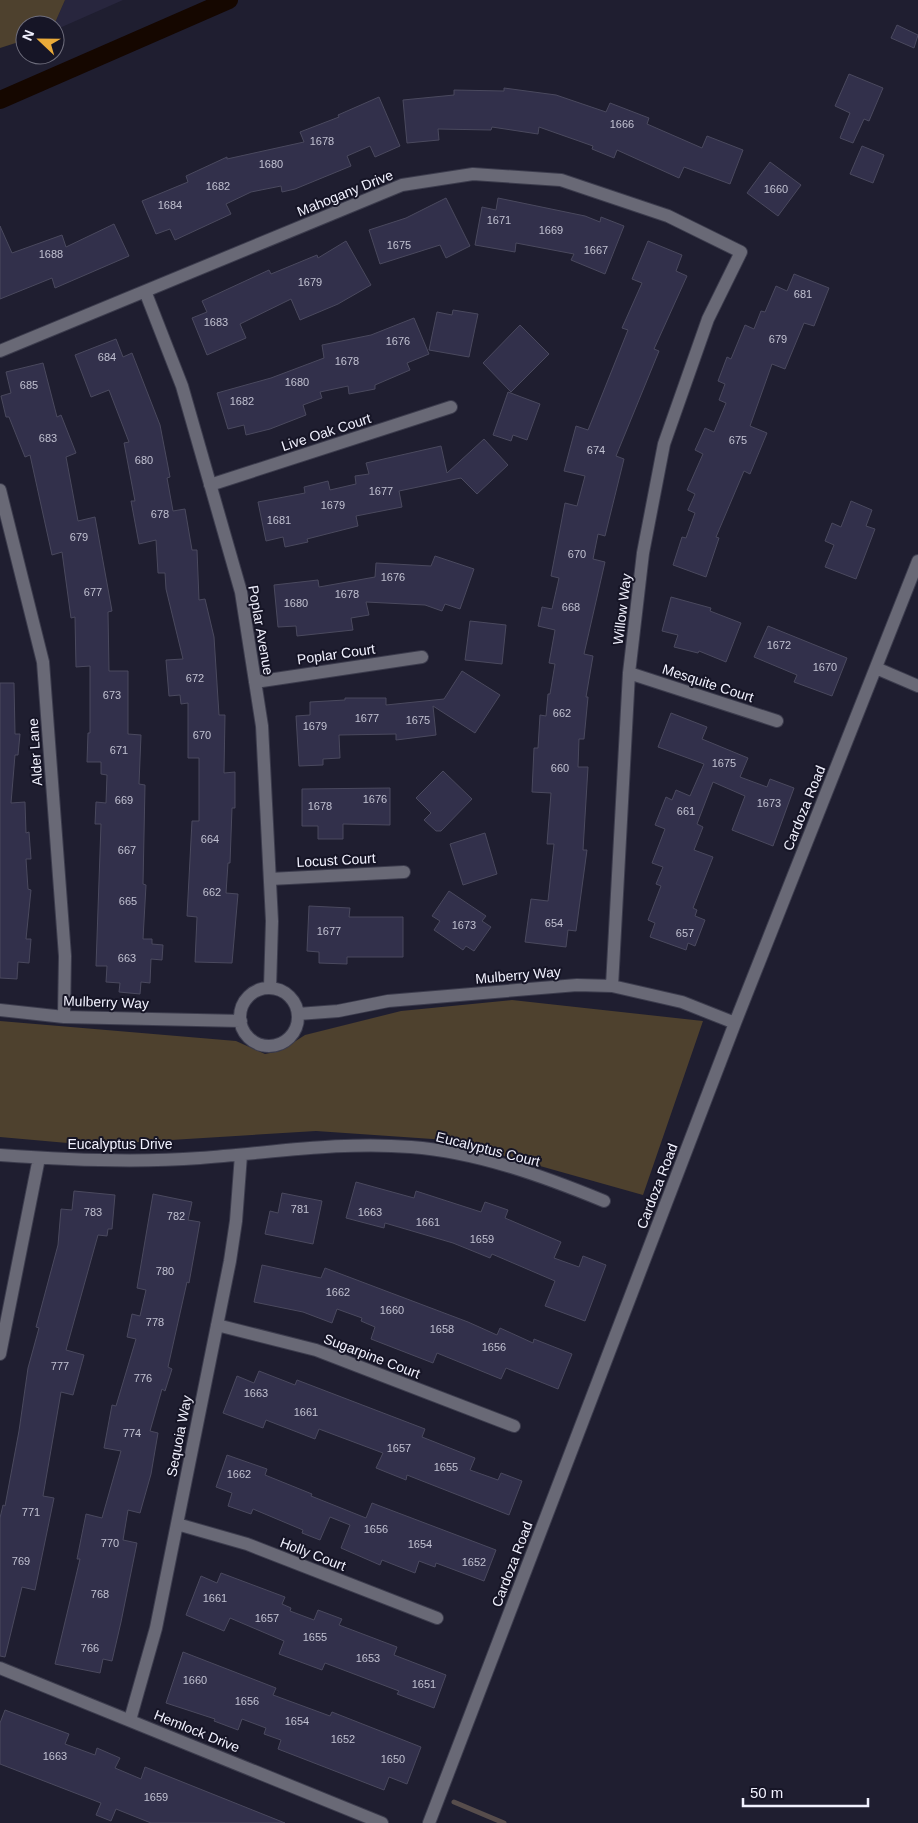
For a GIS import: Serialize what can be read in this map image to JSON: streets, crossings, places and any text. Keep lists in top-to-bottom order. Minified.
{"streets":{"street":["Mahogany Drive","Live Oak Court","Willow Way","Poplar Avenue","Poplar Court","Mesquite Court","Alder Lane","Cardoza Road","Locust Court","Mulberry Way","Eucalyptus Drive","Eucalyptus Court","Sugarpine Court","Sequoia Way","Holly Court","Hemlock Drive"]},"crossings":[["Mahogany Drive","Willow Way"],["Mahogany Drive","Poplar Avenue"],["Live Oak Court","Poplar Avenue"],["Willow Way","Mesquite Court"],["Willow Way","Mulberry Way"],["Poplar Avenue","Poplar Court"],["Poplar Avenue","Locust Court"],["Poplar Avenue","Mulberry Way"],["Alder Lane","Mulberry Way"],["Cardoza Road","Mulberry Way"],["Eucalyptus Drive","Eucalyptus Court"],["Eucalyptus Drive","Sequoia Way"],["Eucalyptus Court","Sequoia Way"],["Sugarpine Court","Sequoia Way"],["Sequoia Way","Holly Court"],["Sequoia Way","Hemlock Drive"]],"house_numbers":["1666","1678","1680","1682","1660","1684","1671","1669","1675","1667","1688","1679","681","1683","679","1676","684","1678","1680","685","1682","683","675","674","680","1677","1679","678","1681","679","670","1676","677","1678","1680","668","1672","1670","672","673","662","1677","1675","1679","670","671","1675","660","1676","669","1673","1678","661","664","667","662","665","654","1673","1677","657","663","781","783","1663","782","1661","1659","780","1662","1660","778","1658","1656","777","776","1663","1661","774","1657","1655","1662","771","1656","770","1654","769","1652","768","1661","1657","1655","766","1653","1660","1651","1656","1654","1652","1663","1650","1659"],"scale_bar":"50 m","north":"left"}
